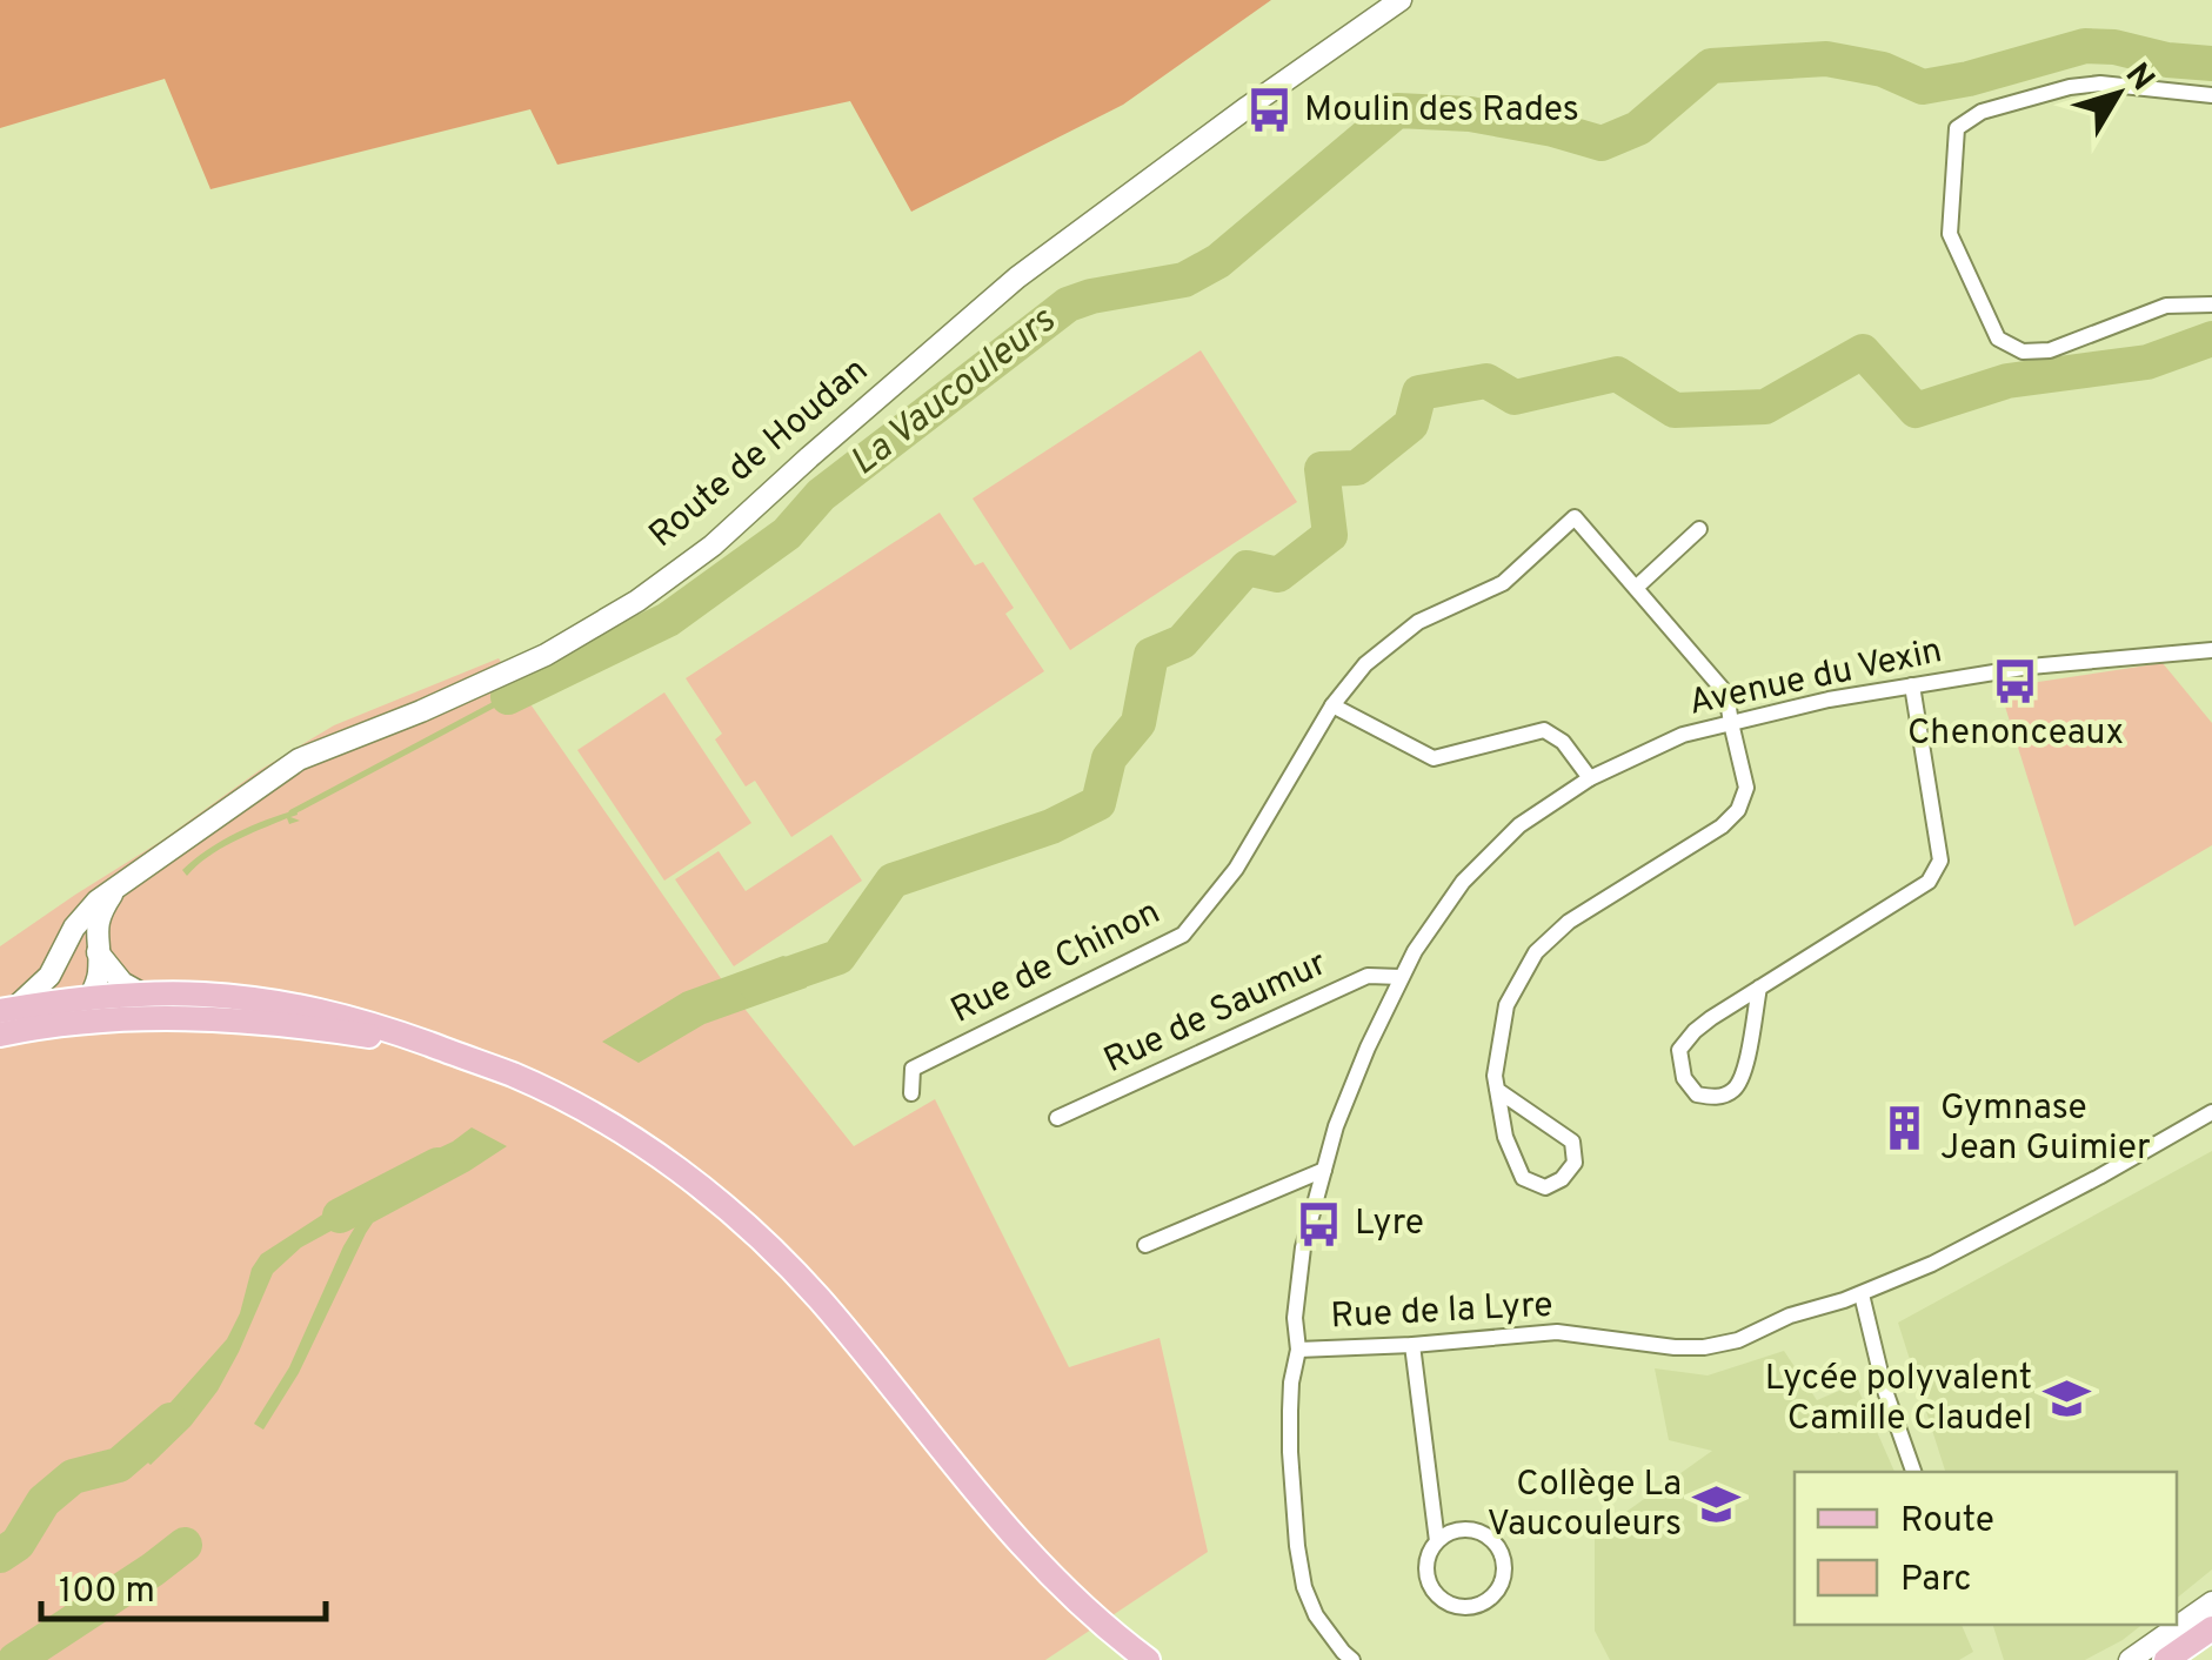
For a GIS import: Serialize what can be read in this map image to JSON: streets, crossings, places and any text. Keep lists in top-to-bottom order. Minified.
{"streets":{"main road":["Route de Houdan"],"street":["Avenue du Vexin","Rue de Chinon","Rue de Saumur","Rue de la Lyre"]},"crossings":[["Avenue du Vexin","Rue de Saumur"],["Avenue du Vexin","Rue de la Lyre"]],"water":["La Vaucouleurs"],"places":{"bus stop":["Moulin des Rades","Chenonceaux","Lyre"],"building":["Gymnase Jean Guimier"],"school or university":["Lycée polyvalent Camille Claudel","Collège La Vaucouleurs"]},"legend":["Route","Parc"],"scale_bar":"100 m","north":"top right"}
